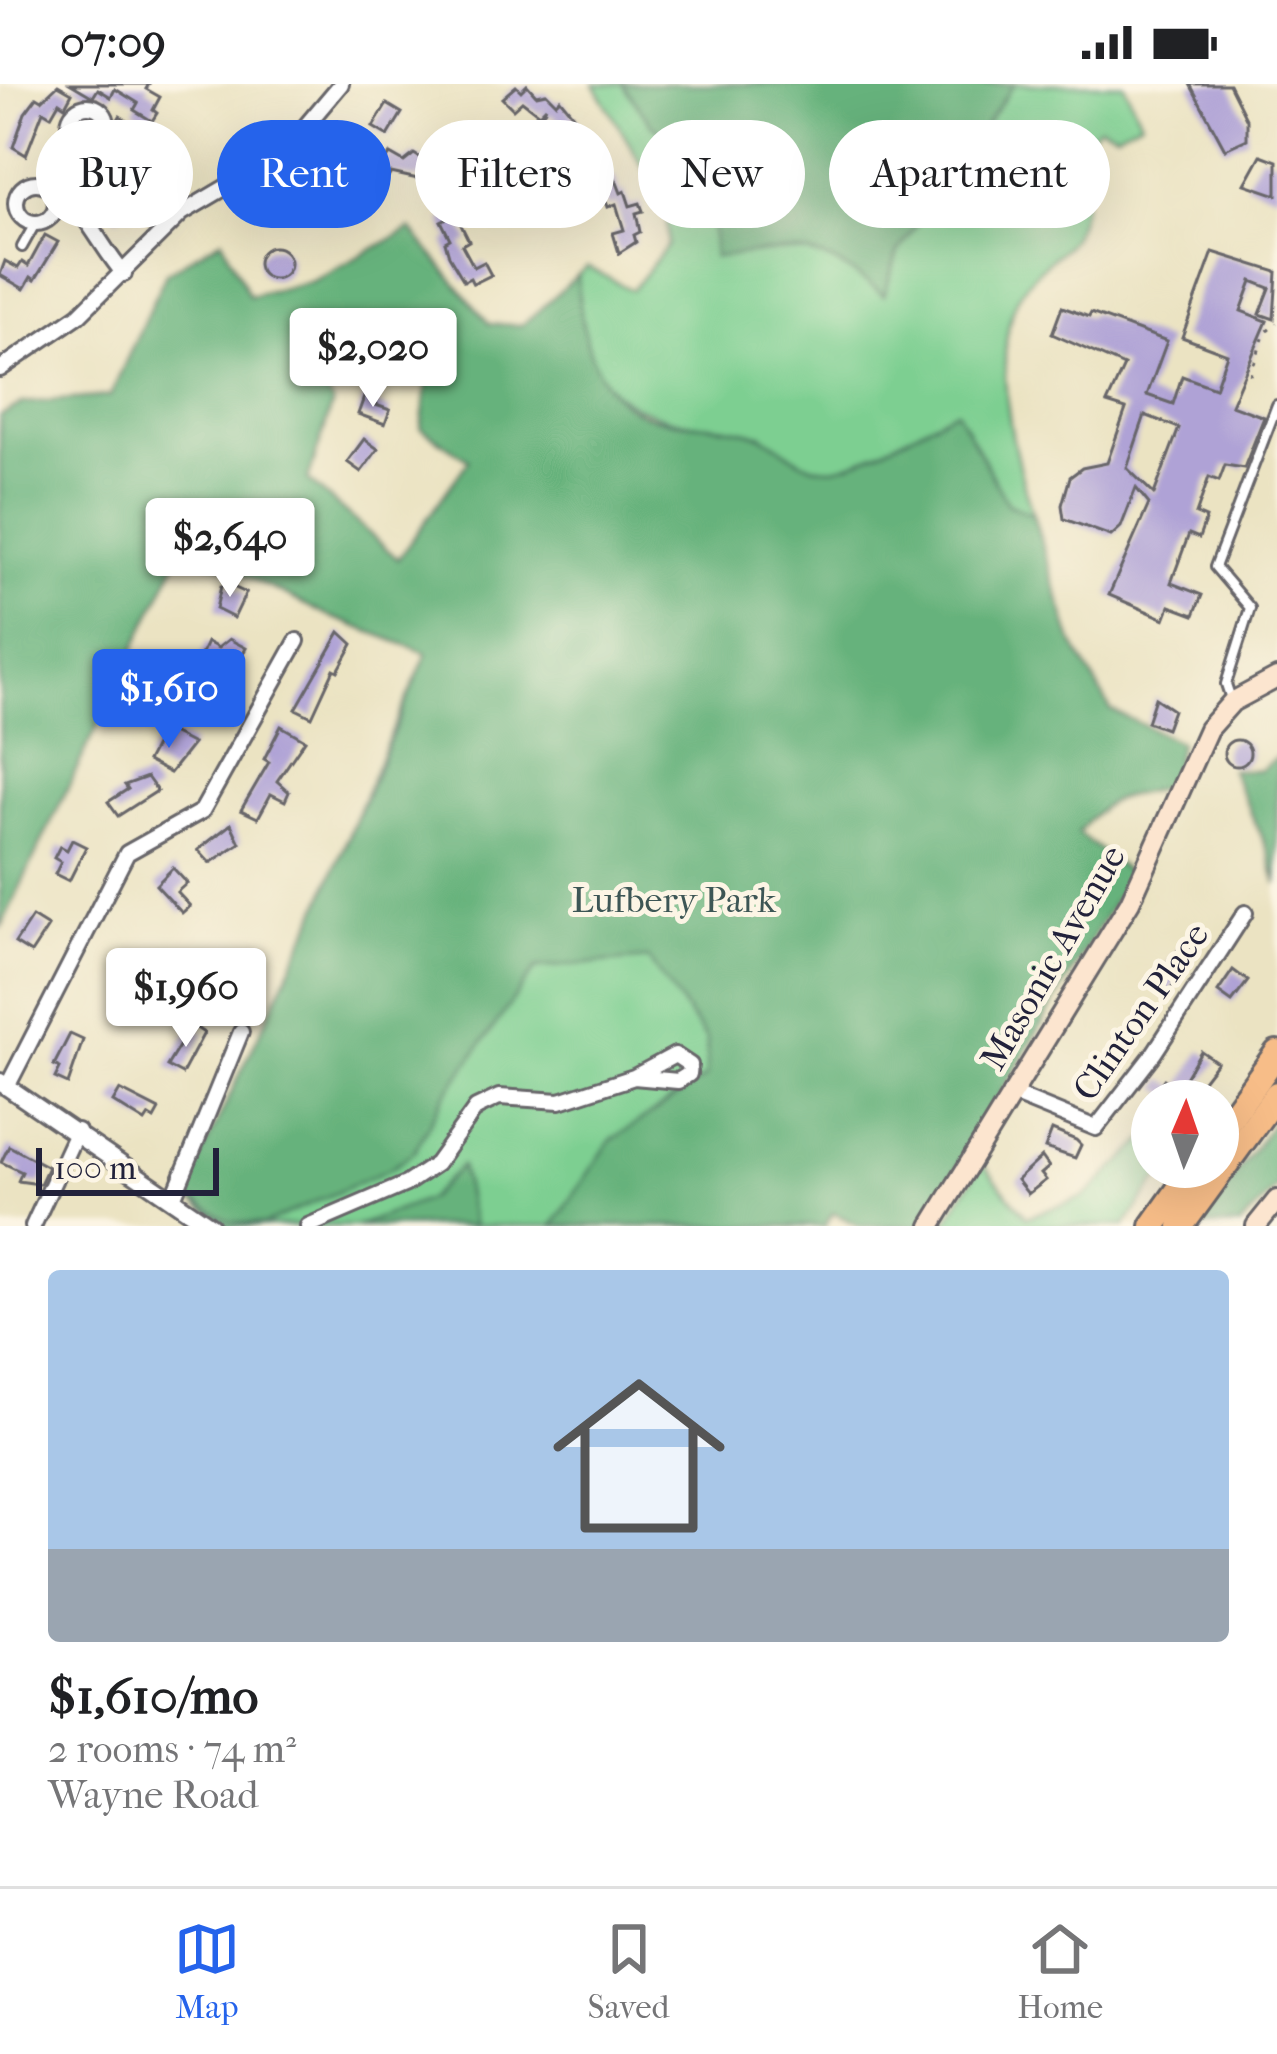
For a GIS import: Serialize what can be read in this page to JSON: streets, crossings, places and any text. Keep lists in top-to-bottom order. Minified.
{"streets":{"main road":["Masonic Avenue"],"street":["Clinton Place"]},"crossings":[["Masonic Avenue","Clinton Place"]],"parks":["Lufbery Park"],"scale_bar":"100 m","north":"top","page":{"status":"07:09","chip":["Buy","Rent","Filters","New","Apartment"],"price":["$2,020","$2,640","$1,610","$1,960"],"scale":"100 m","list":[{"name":"$1,610/mo","note":"2 rooms · 74 m² · Wayne Road"}],"tabs":["Map","Saved","Home"]}}
